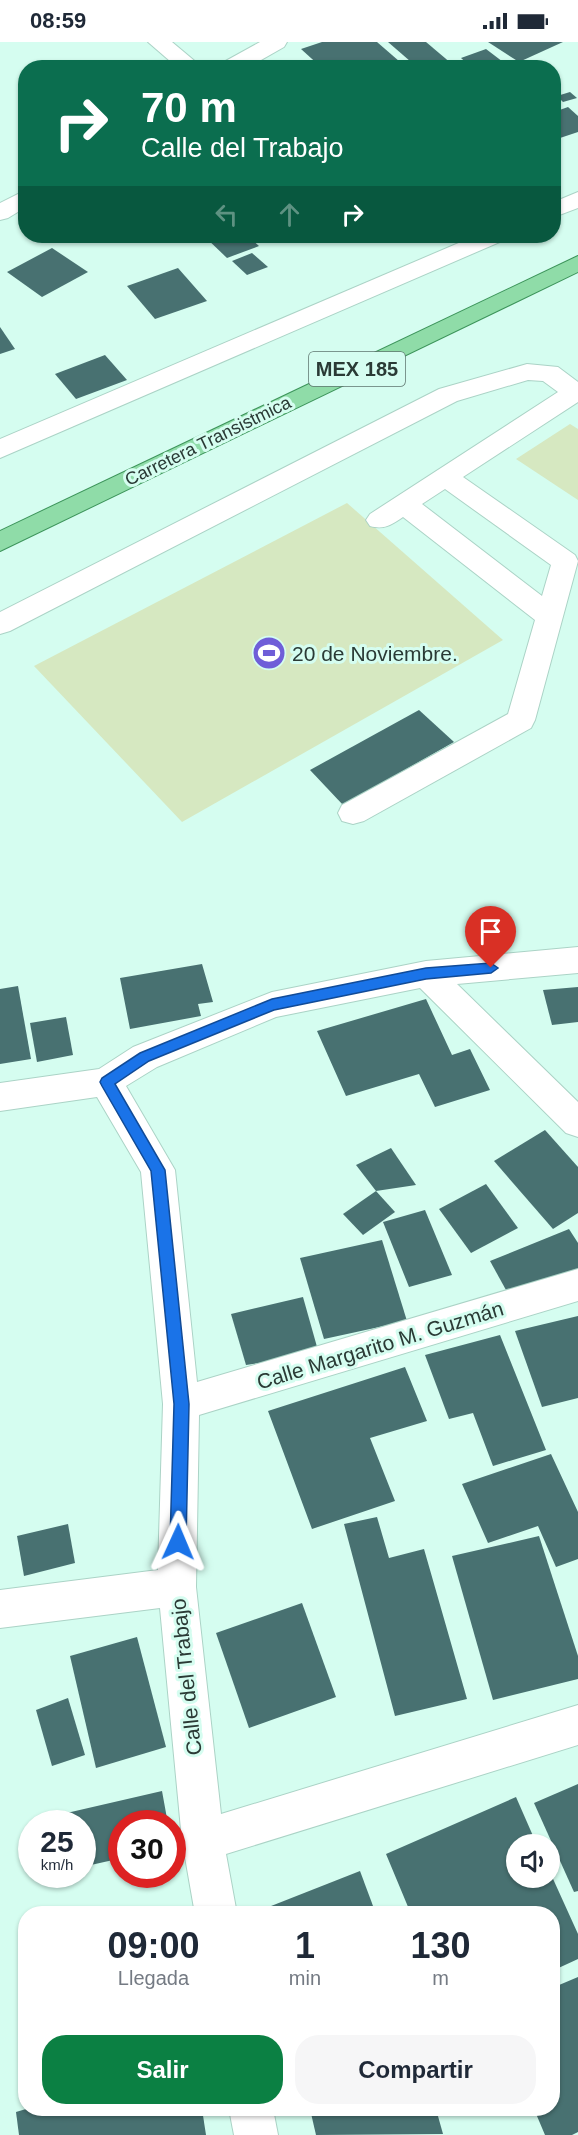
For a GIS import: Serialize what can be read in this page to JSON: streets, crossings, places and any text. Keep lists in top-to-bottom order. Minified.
{"streets":{"main road":["MEX 185","Carretera Transistmica"],"street":["Calle Margarito M. Guzmán","Calle del Trabajo"]},"crossings":[["Calle Margarito M. Guzmán","Calle del Trabajo"]],"places":{"sports":["20 de Noviembre."]},"page":{"status":"08:59","turn":["70 m","Calle del Trabajo"],"speed":"25 km/h","limit":"30","eta":["09:00","Llegada","1","min","130","m"],"buttons":["Salir","Compartir"]}}
